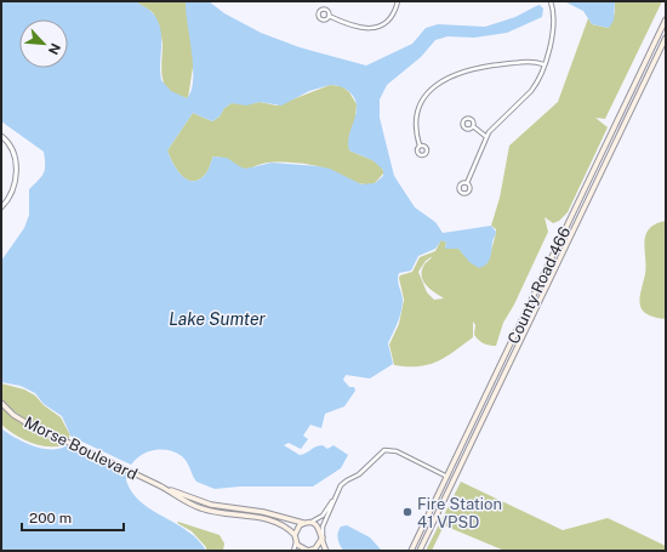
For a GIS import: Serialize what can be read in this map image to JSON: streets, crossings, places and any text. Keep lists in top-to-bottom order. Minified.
{"streets":{"main road":["County Road 466","Morse Boulevard"]},"water":["Lake Sumter"],"places":["Fire Station 41 VPSD"],"scale_bar":"200 m","north":"bottom right"}
